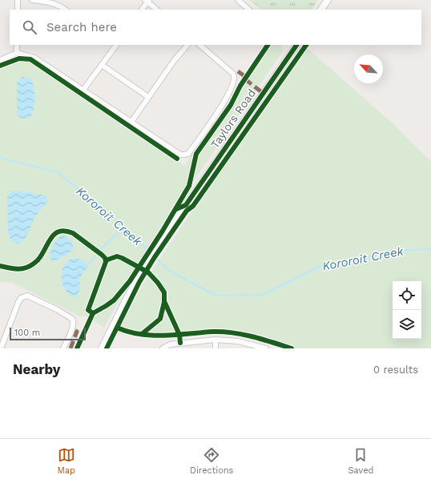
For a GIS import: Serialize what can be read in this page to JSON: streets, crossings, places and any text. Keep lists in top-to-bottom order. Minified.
{"streets":{"street":["Taylors Road"]},"water":["Kororoit Creek"],"scale_bar":"100 m","north":"top left","page":{"search":"Search here","scale":"100 m","heading":["Nearby","0 results"],"nav":["Map","Directions","Saved"]}}
